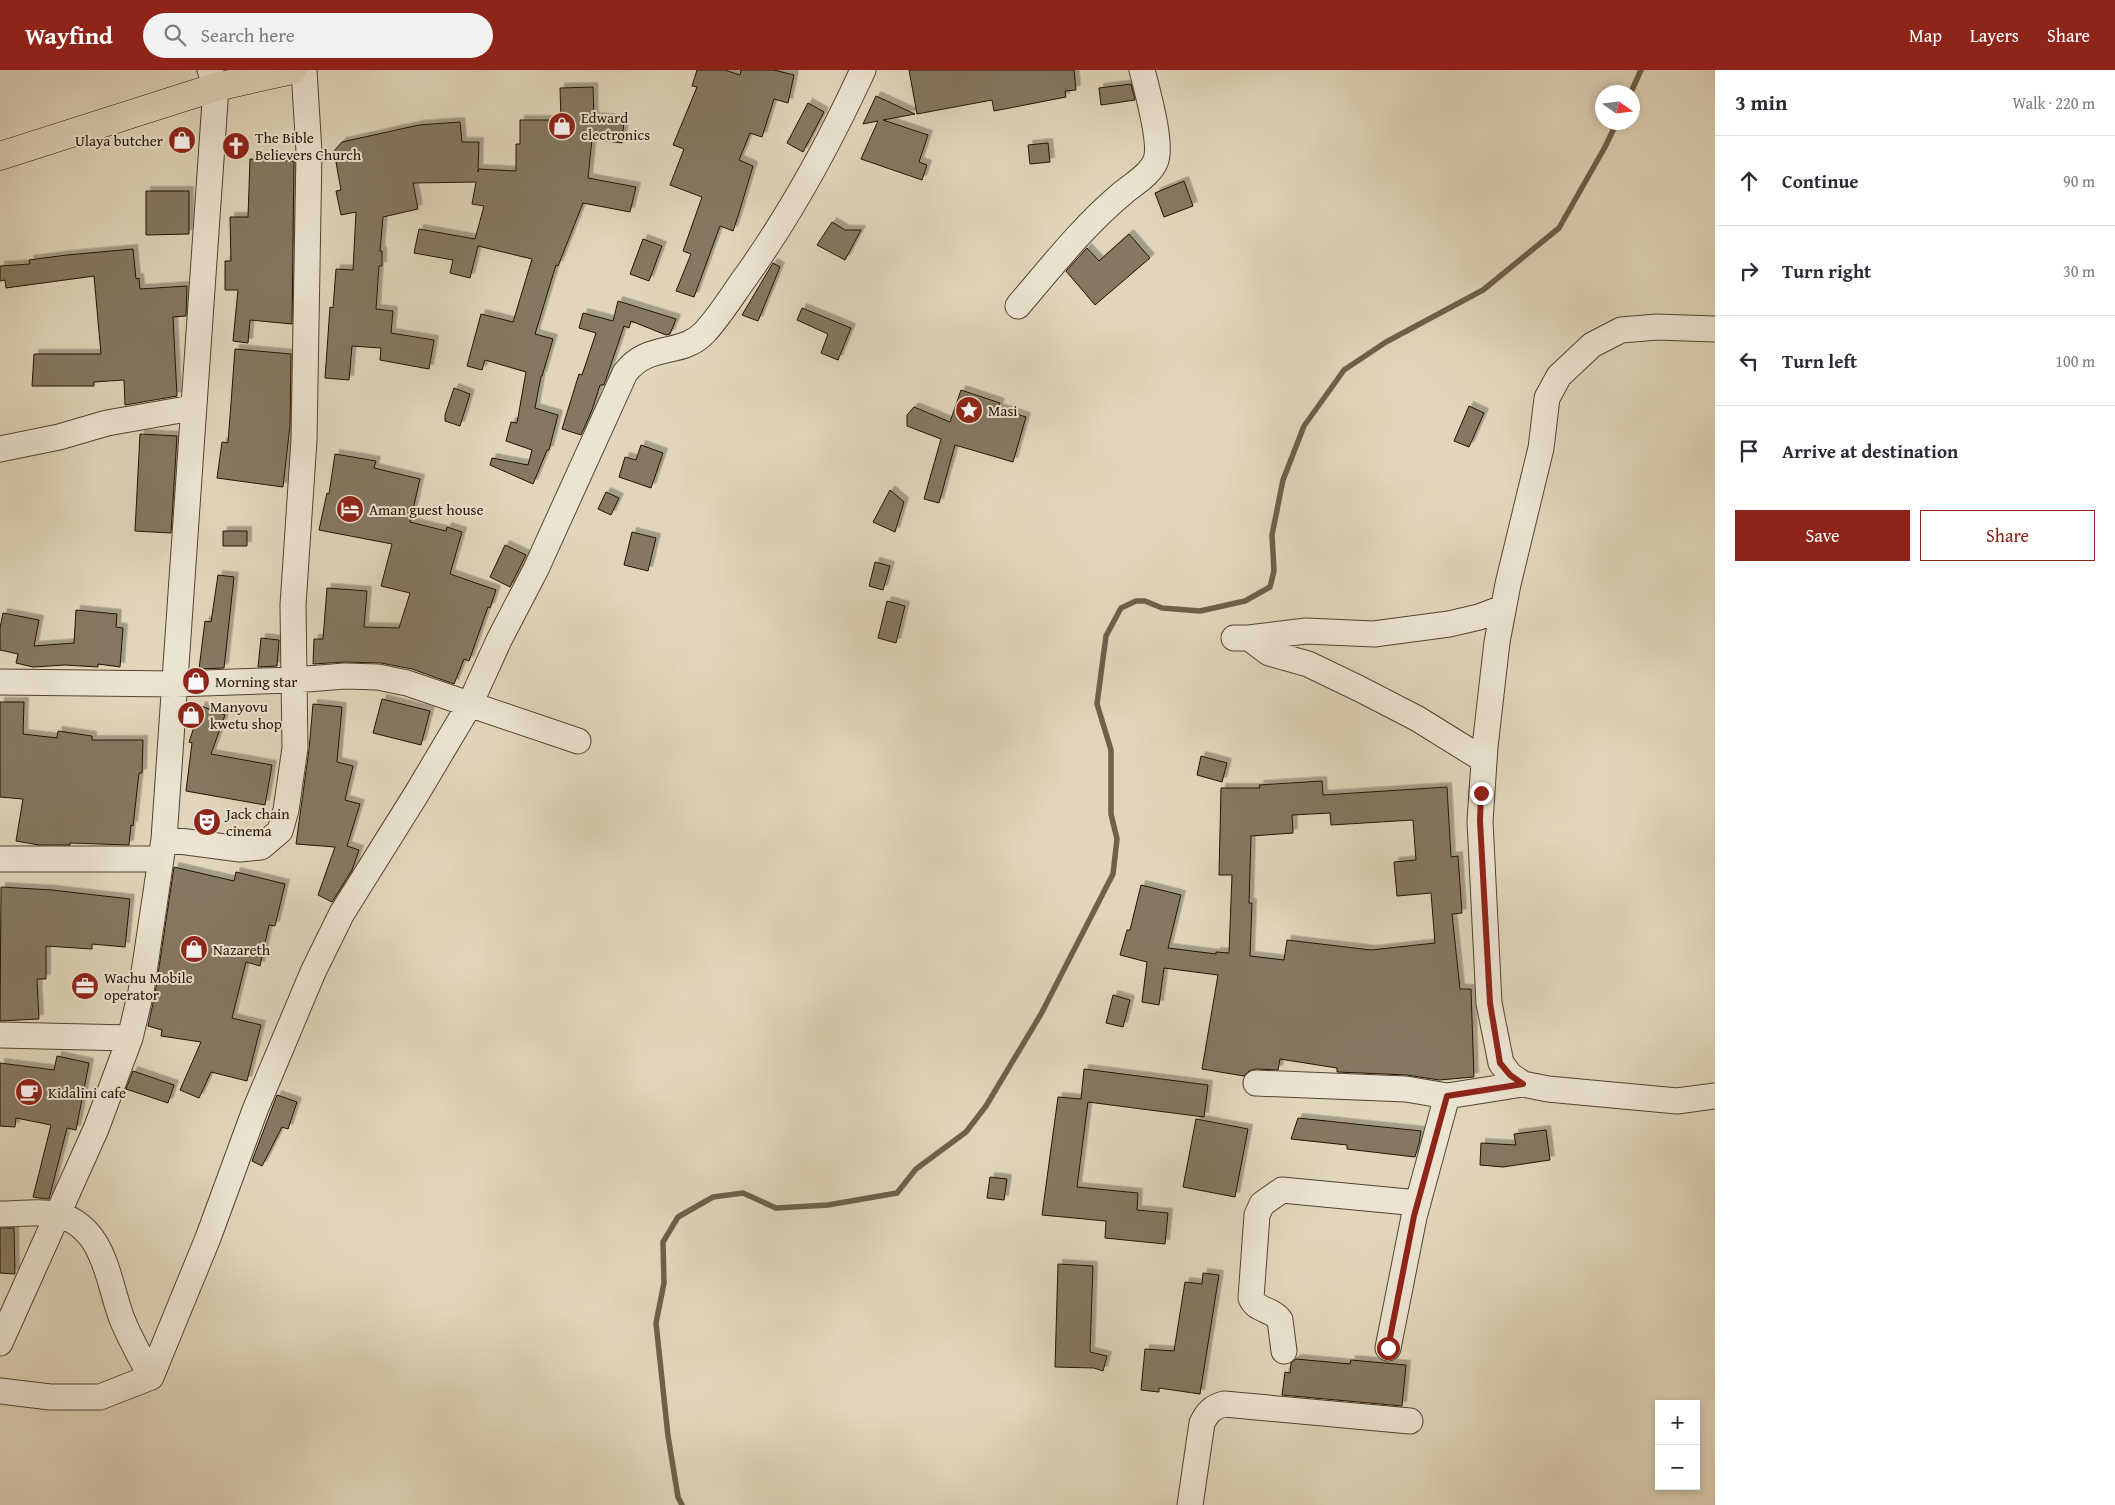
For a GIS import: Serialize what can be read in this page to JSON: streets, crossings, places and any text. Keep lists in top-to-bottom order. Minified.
{"places":{"shop":["Edward electronics","Ulaya butcher","Morning star","Manyovu kwetu shop","Nazareth"],"church":["The Bible Believers Church"],"place":["Masi"],"hotel":["Aman guest house"],"theatre":["Jack chain cinema"],"office":["Wachu Mobile operator"],"cafe":["Kidalini cafe"]},"north":"right","page":{"header":"Wayfind","search":"Search here","nav":["Map","Layers","Share"],"heading":["3 min","Walk · 220 m"],"list":[["Continue","90 m"],["Turn right","30 m"],["Turn left","100 m"],"Arrive at destination"],"buttons":["Save","Share"],"map_buttons":["+","−"]}}
